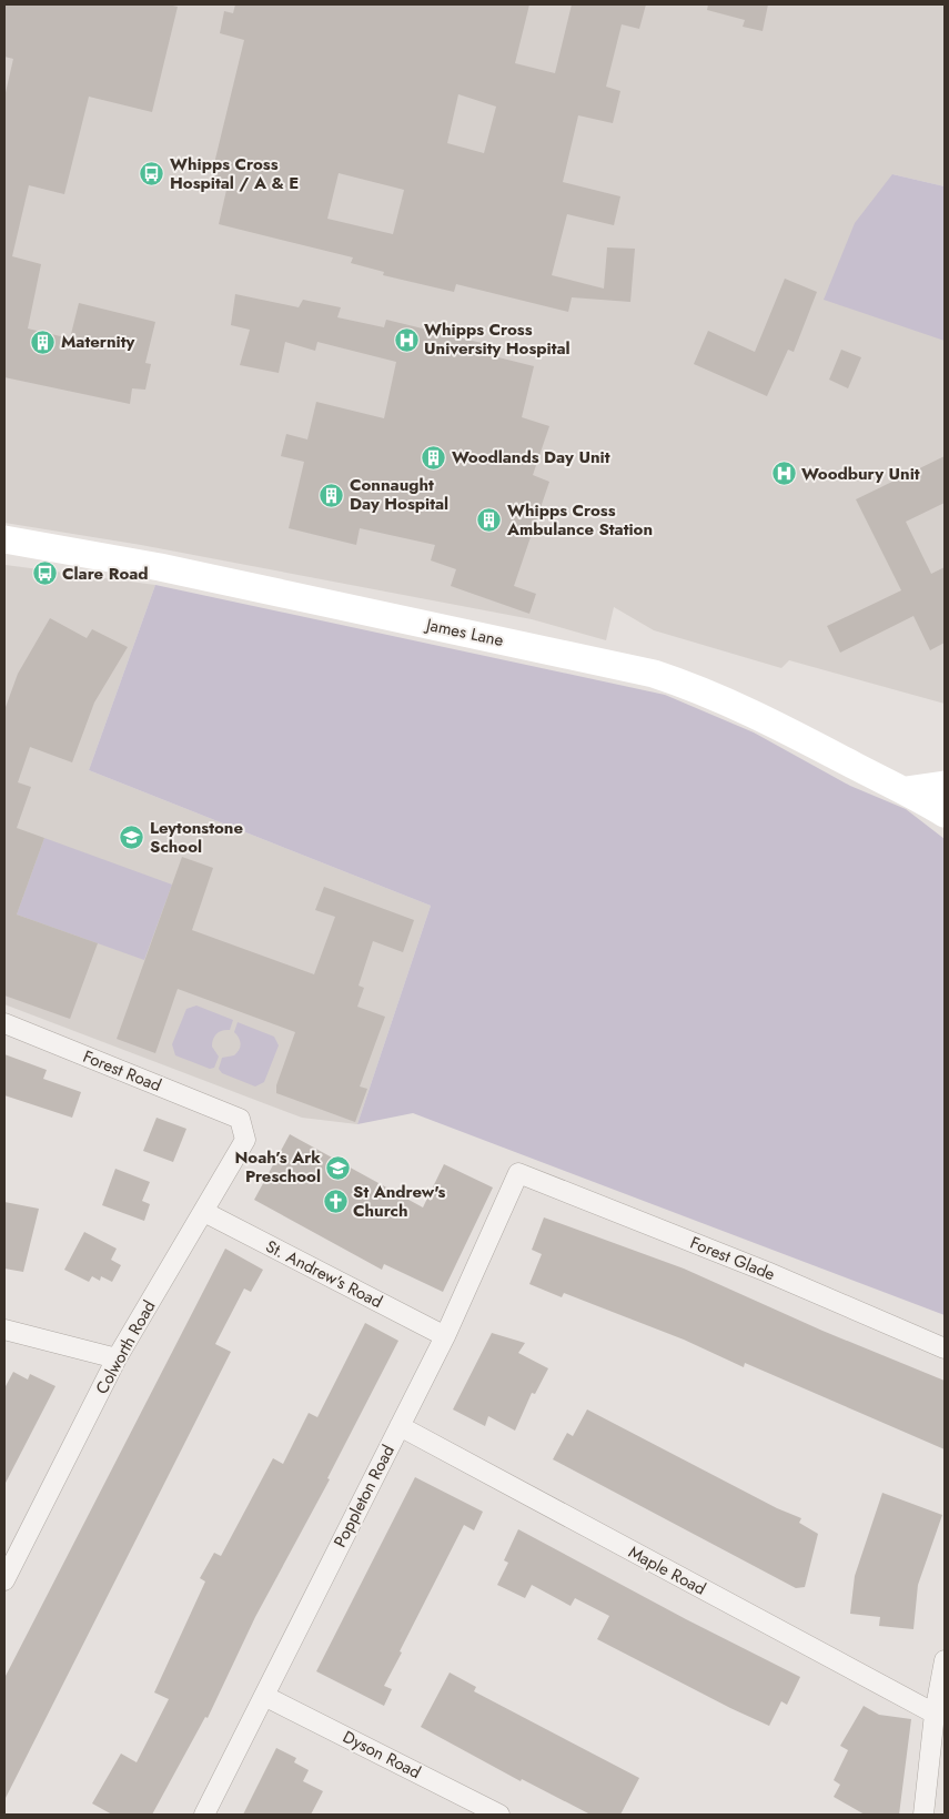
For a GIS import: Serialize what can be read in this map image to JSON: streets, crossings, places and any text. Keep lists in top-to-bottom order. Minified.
{"streets":{"street":["James Lane","Forest Road","Forest Glade","St. Andrew's Road","Colworth Road","Poppleton Road","Maple Road","Dyson Road"]},"crossings":[["Forest Road","Colworth Road"],["Forest Glade","Poppleton Road"],["St. Andrew's Road","Colworth Road"],["St. Andrew's Road","Poppleton Road"],["Poppleton Road","Maple Road"],["Poppleton Road","Dyson Road"]],"places":{"bus stop":["Whipps Cross Hospital / A & E","Clare Road"],"hospital":["Whipps Cross University Hospital","Woodbury Unit"],"building":["Maternity","Woodlands Day Unit","Connaught Day Hospital","Whipps Cross Ambulance Station"],"school or university":["Leytonstone School","Noah’s Ark Preschool"],"church":["St Andrew's Church"]}}
